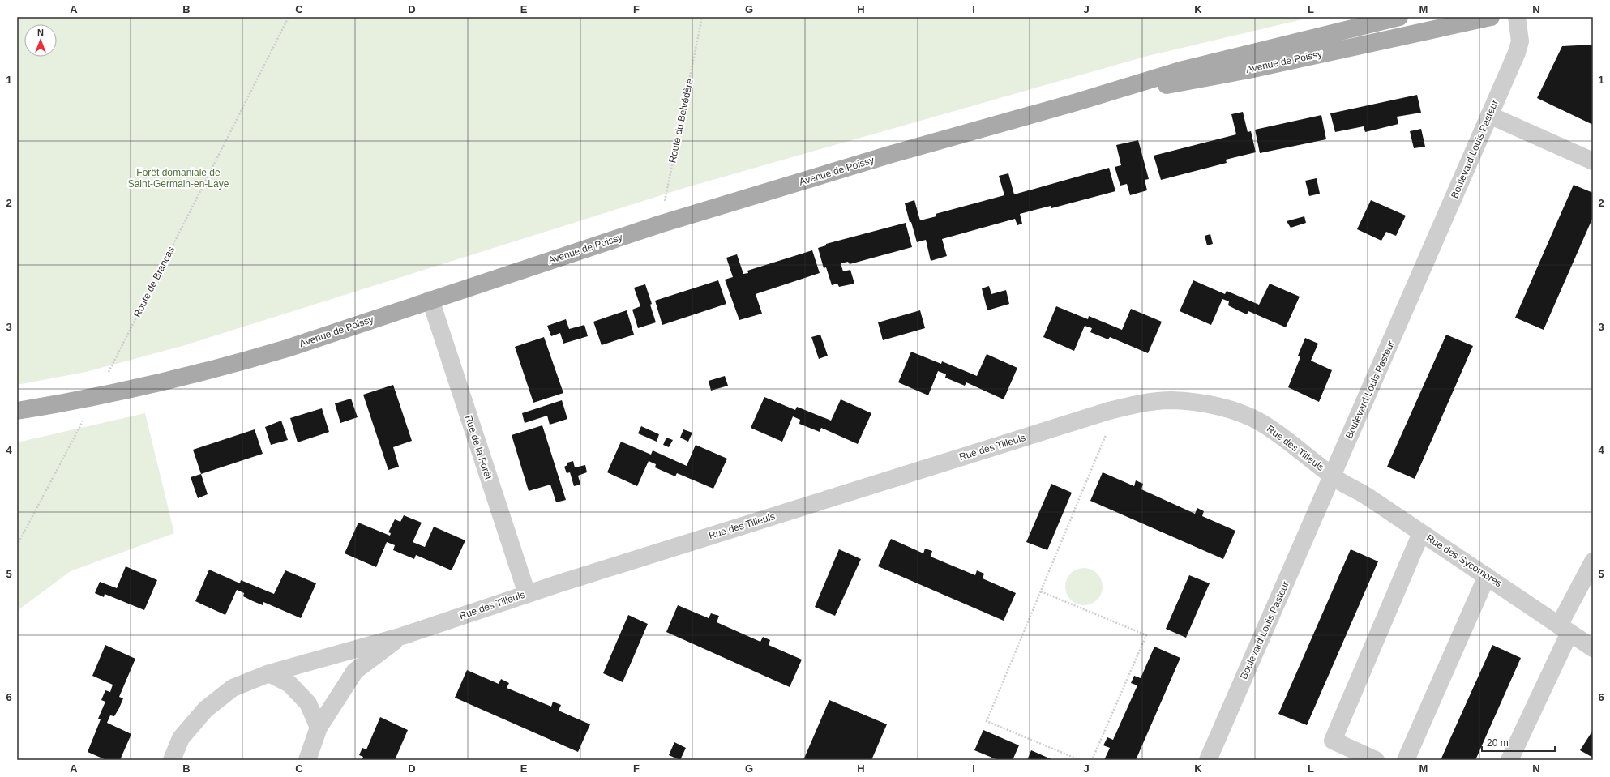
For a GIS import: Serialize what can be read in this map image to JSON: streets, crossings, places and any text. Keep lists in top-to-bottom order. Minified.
{"streets":{"main road":["Avenue de Poissy"],"street":["Boulevard Louis Pasteur","Rue de la Forêt","Rue des Tilleuls","Rue des Sycomores"],"path":["Route du Belvédère","Route de Brancas"]},"crossings":[["Avenue de Poissy","Route du Belvédère"],["Avenue de Poissy","Route de Brancas"],["Avenue de Poissy","Rue de la Forêt"],["Boulevard Louis Pasteur","Rue des Tilleuls"],["Boulevard Louis Pasteur","Rue des Sycomores"],["Rue de la Forêt","Rue des Tilleuls"],["Rue des Tilleuls","Rue des Sycomores"]],"parks":["Forêt domaniale de Saint-Germain-en-Laye"],"scale_bar":"20 m","north":"top","grid":{"columns":["A","B","C","D","E","F","G","H","I","J","K","L","M","N"],"rows":["1","2","3","4","5","6"]}}
